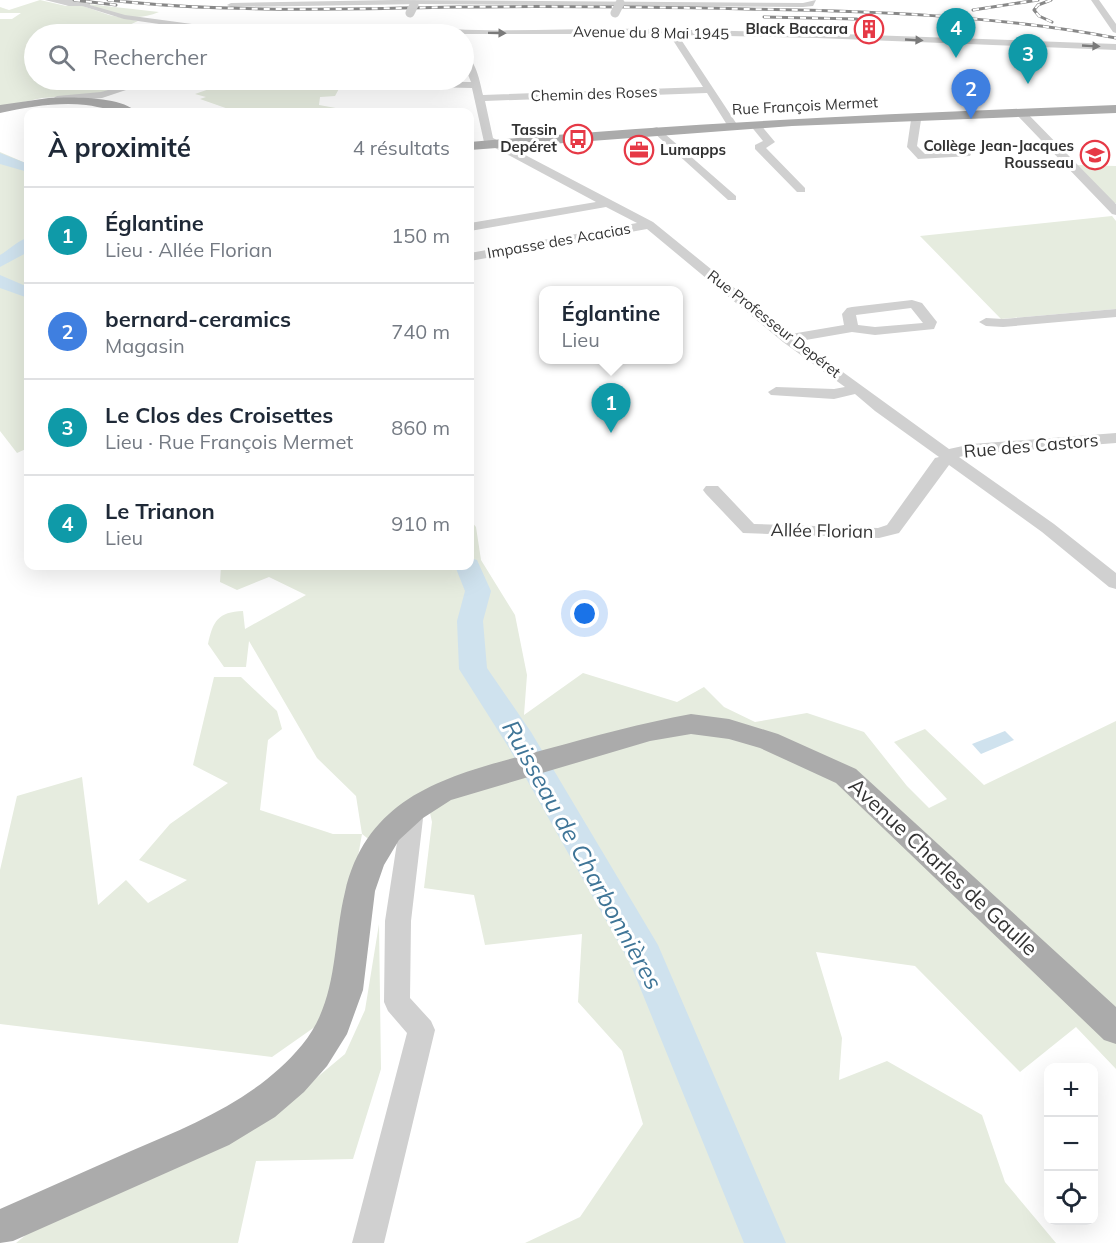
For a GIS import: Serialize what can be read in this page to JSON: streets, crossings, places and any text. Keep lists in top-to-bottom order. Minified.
{"streets":{"main road":["Rue François Mermet","Avenue Charles de Gaulle"],"street":["Avenue du 8 Mai 1945","Chemin des Roses","Impasse des Acacias","Rue Professeur Depéret","Rue des Castors","Allée Florian"]},"crossings":[["Rue François Mermet","Rue Professeur Depéret"],["Impasse des Acacias","Rue Professeur Depéret"],["Rue Professeur Depéret","Rue des Castors"],["Rue Professeur Depéret","Allée Florian"],["Rue des Castors","Allée Florian"]],"water":["Ruisseau de Charbonnières"],"places":{"building":["Black Baccara"],"bus stop":["Tassin Depéret"],"office":["Lumapps"],"school or university":["Collège Jean-Jacques Rousseau"]},"page":{"pins":["4","3","2","1"],"search":"Rechercher","heading":["À proximité","4 résultats"],"list":[{"mark":"1","name":"Églantine","note":"Lieu · Allée Florian","value":"150 m"},{"mark":"2","name":"bernard-ceramics","note":"Magasin","value":"740 m"},{"mark":"3","name":"Le Clos des Croisettes","note":"Lieu · Rue François Mermet","value":"860 m"},{"mark":"4","name":"Le Trianon","note":"Lieu","value":"910 m"}],"popup":["Églantine","Lieu"],"map_buttons":["+","−"]}}
